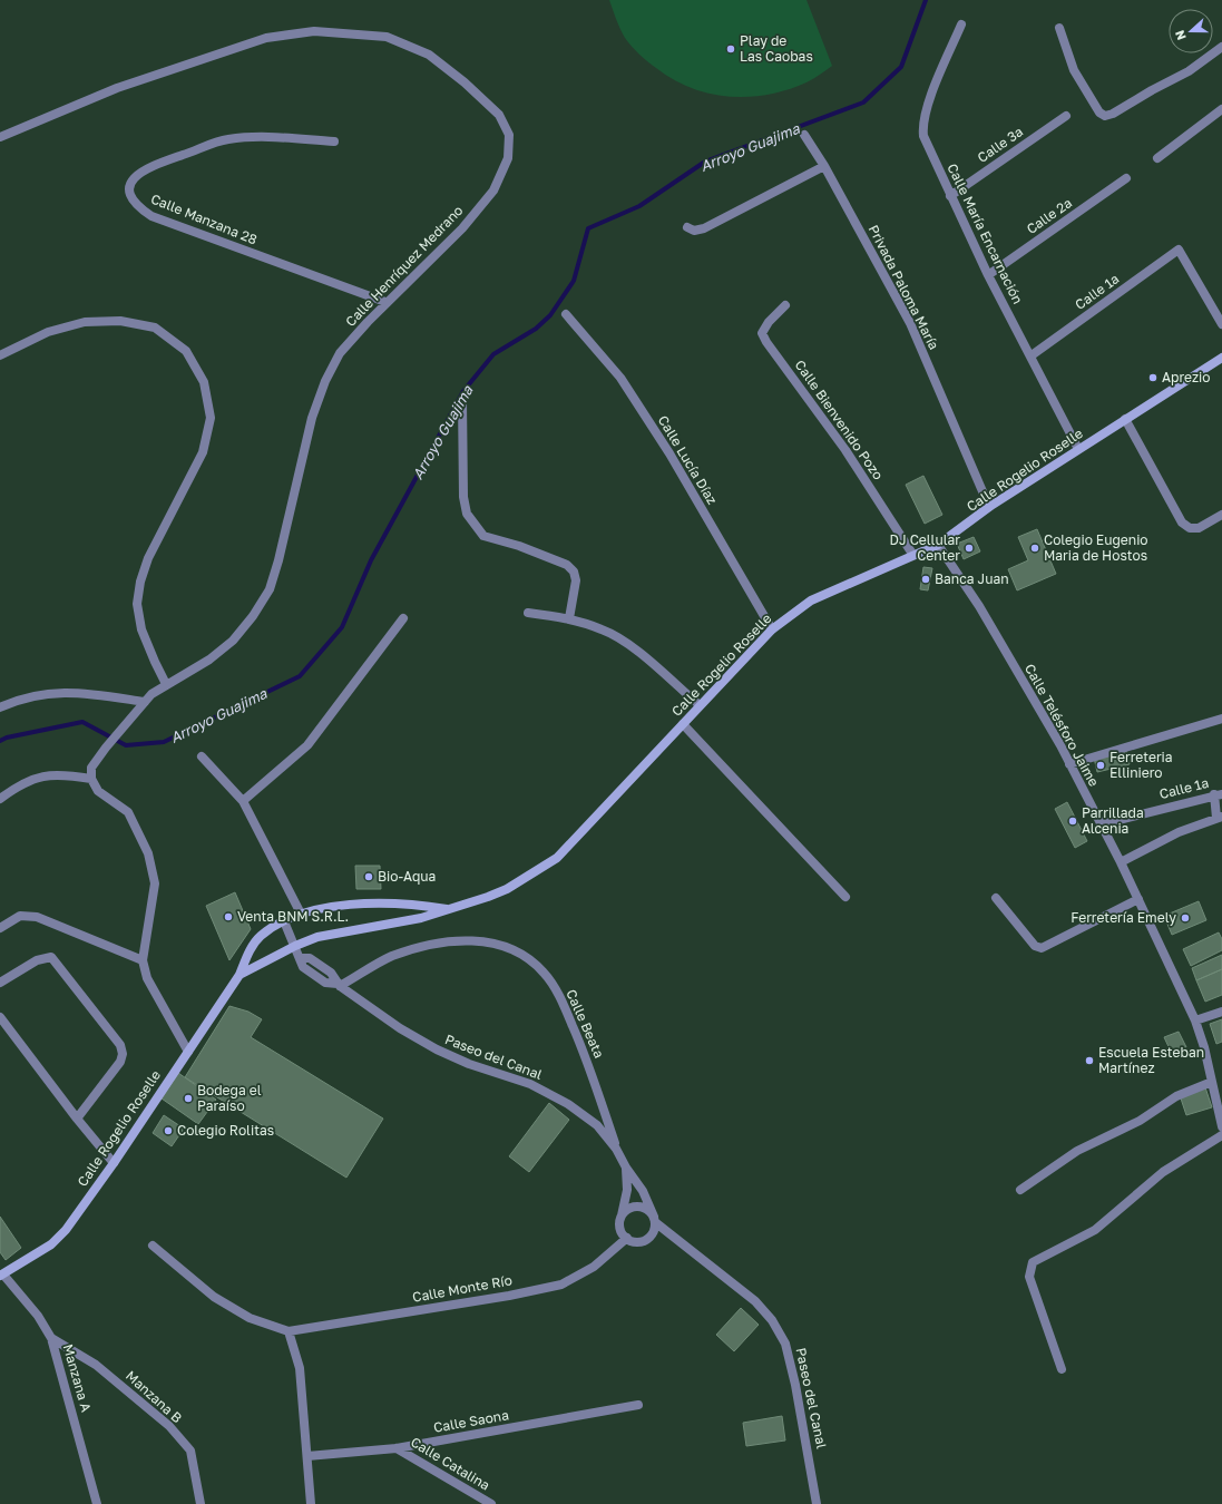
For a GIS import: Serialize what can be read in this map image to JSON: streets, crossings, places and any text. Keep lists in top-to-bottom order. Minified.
{"streets":{"street":["Calle 3a","Calle 2a","Calle Manzana 28","Calle María Encarnación","Calle Henríquez Medrano","Privada Paloma María","Calle 1a","Calle Bienvenido Pozo","Calle Lucía Díaz","Calle Rogelio Roselle","Calle Telésforo Jaime","Calle Beata","Paseo del Canal","Calle Monte Río","Manzana A","Manzana B","Calle Saona","Calle Catalina"]},"crossings":[["Calle 3a","Calle María Encarnación"],["Calle 2a","Calle María Encarnación"],["Calle Manzana 28","Calle Henríquez Medrano"],["Calle María Encarnación","Calle 1a"],["Calle María Encarnación","Calle Rogelio Roselle"],["Privada Paloma María","Calle Rogelio Roselle"],["Calle 1a","Calle Telésforo Jaime"],["Calle Bienvenido Pozo","Calle Rogelio Roselle"],["Calle Lucía Díaz","Calle Rogelio Roselle"],["Calle Rogelio Roselle","Calle Telésforo Jaime"],["Calle Rogelio Roselle","Paseo del Canal"],["Calle Rogelio Roselle","Manzana A"],["Calle Beata","Paseo del Canal"],["Paseo del Canal","Calle Monte Río"],["Manzana A","Manzana B"],["Calle Saona","Calle Catalina"]],"water":["Arroyo Guajima"],"places":["Play de Las Caobas","Aprezio","DJ Cellular Center","Colegio Eugenio Maria de Hostos","Banca Juan","Ferreteria Elliniero","Parrillada Alcenia","Bio-Aqua","Venta BNM S.R.L.","Ferretería Emely","Escuela Esteban Martínez","Bodega el Paraíso","Colegio Rolitas"],"north":"left"}
